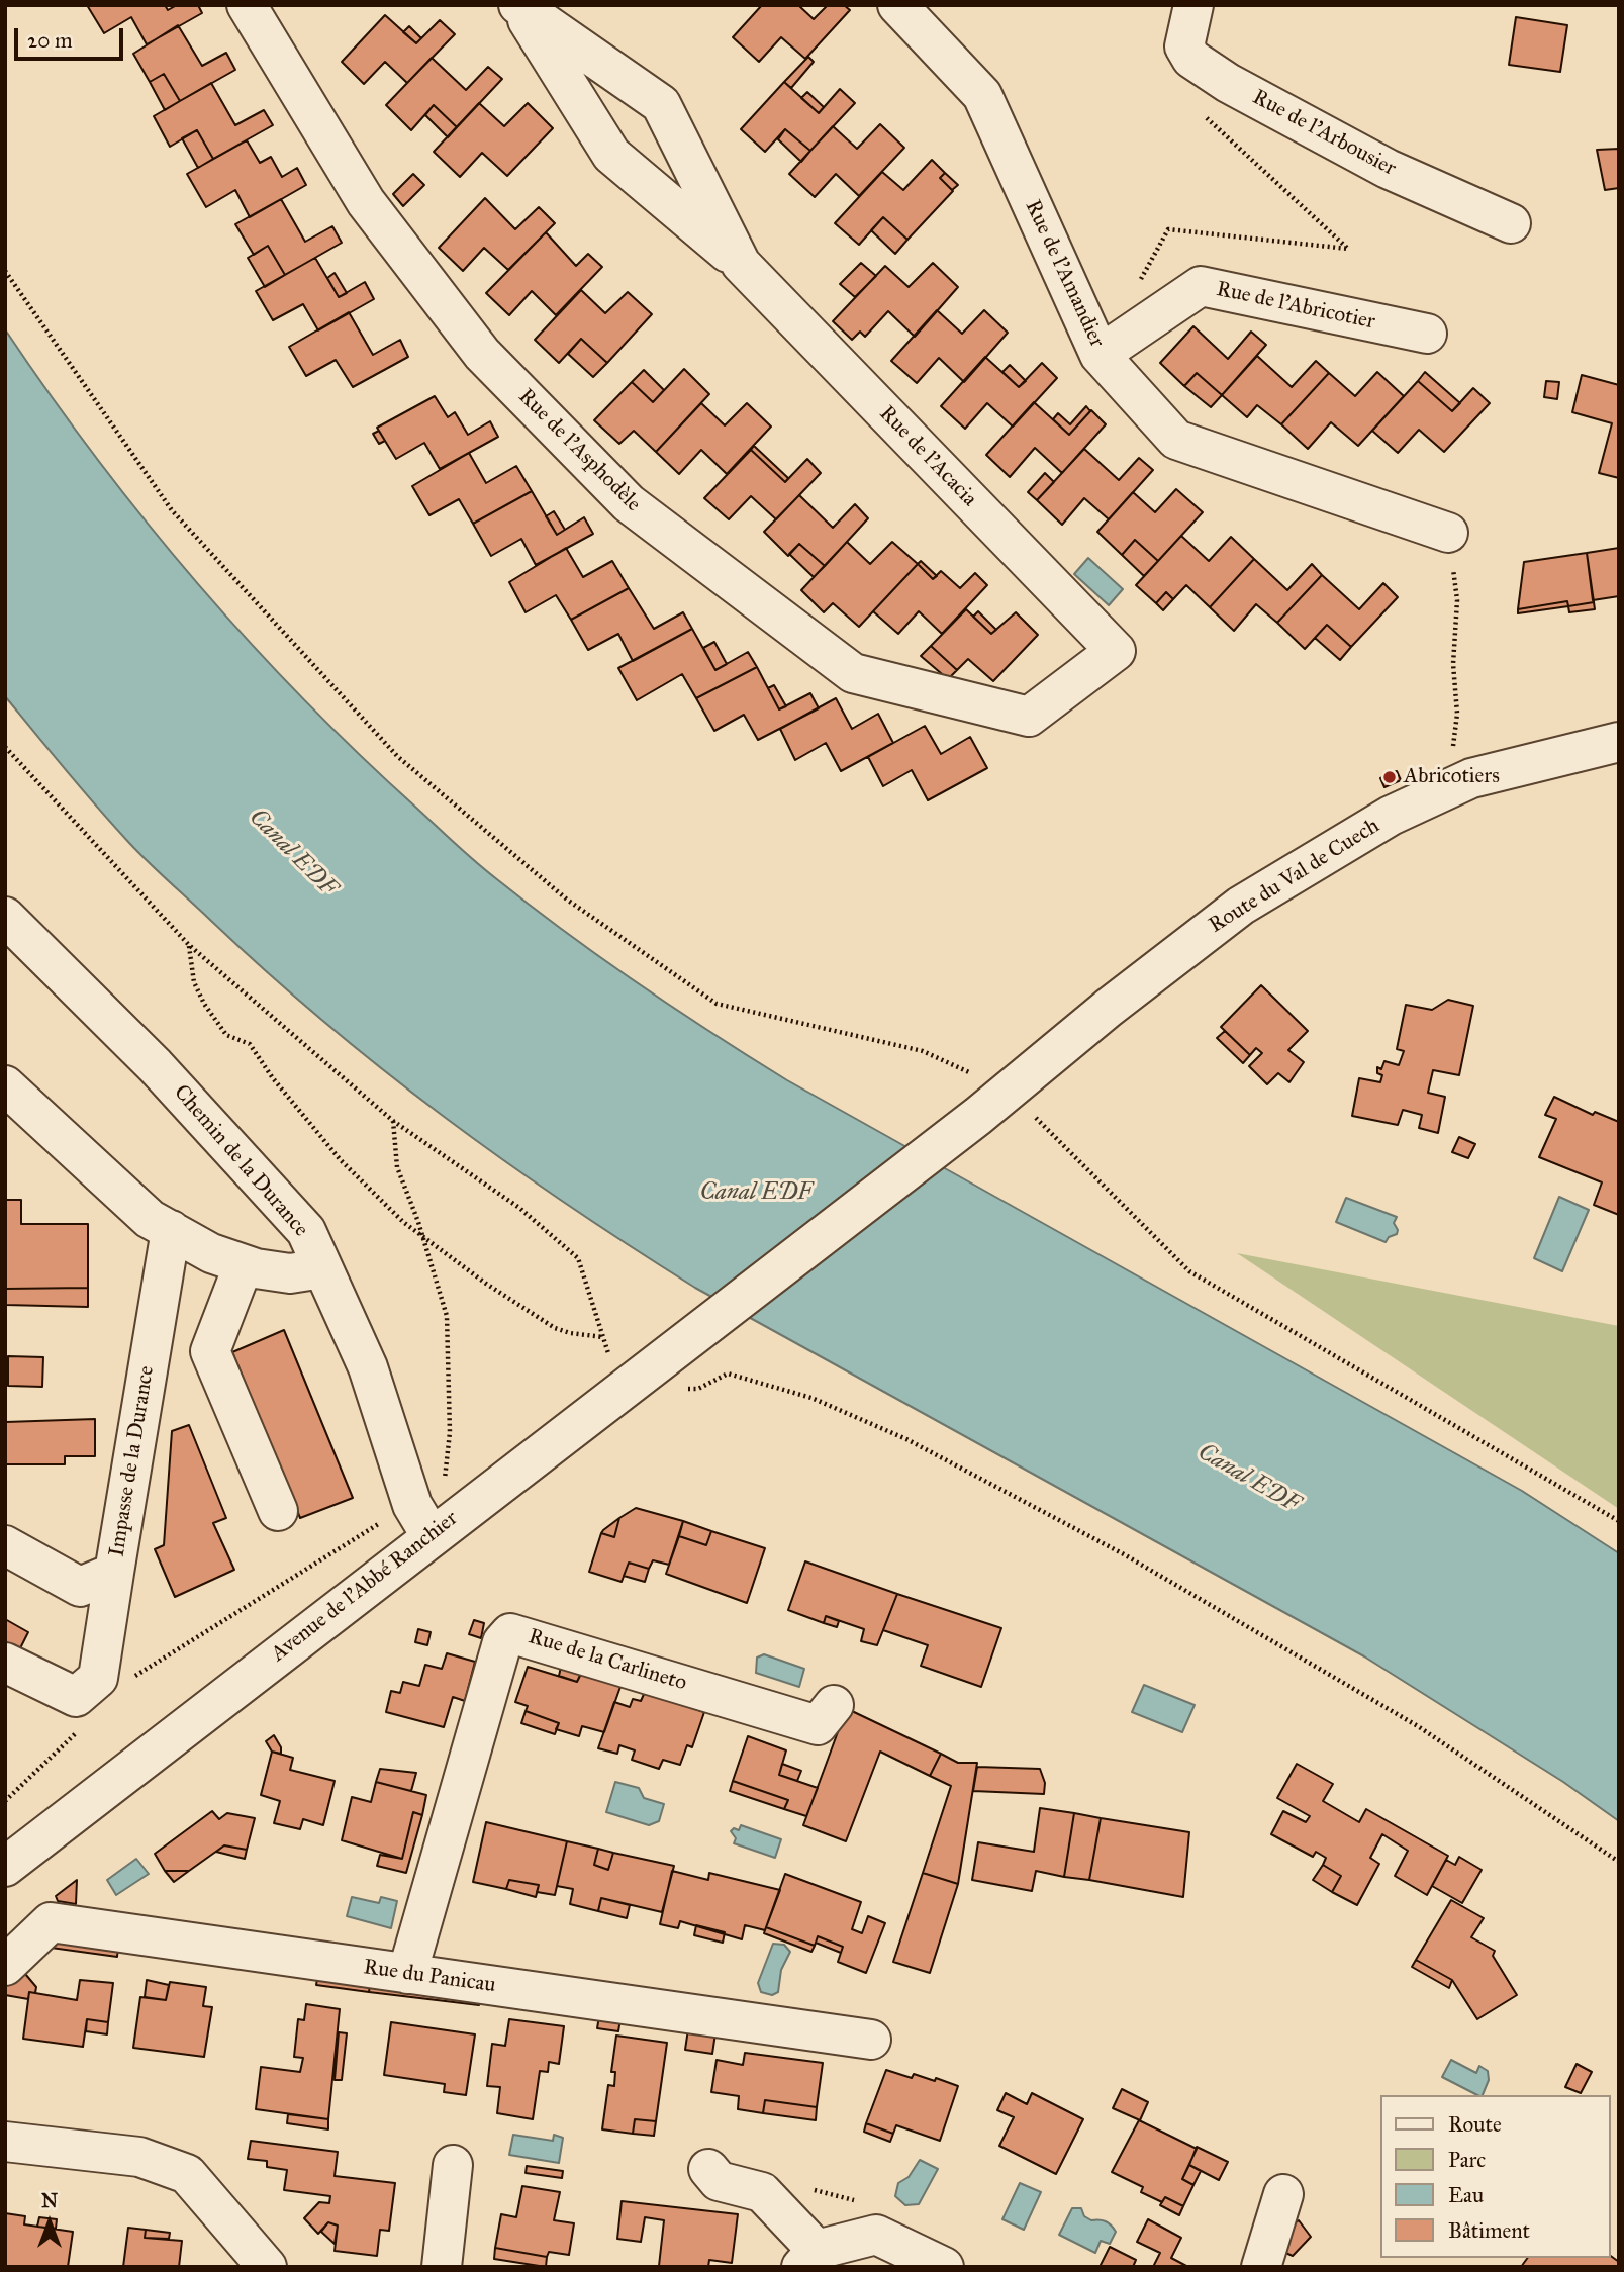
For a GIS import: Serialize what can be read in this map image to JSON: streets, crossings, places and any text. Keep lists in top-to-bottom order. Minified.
{"streets":{"street":["Rue de l'Arbousier","Rue de l'Amandier","Rue de l'Abricotier","Rue de l'Asphodèle","Rue de l'Acacia","Route du Val de Cuech","Chemin de la Durance","Impasse de la Durance","Avenue de l'Abbé Ranchier","Rue de la Carlineto","Rue du Panicau"]},"crossings":[["Rue de l'Amandier","Rue de l'Abricotier"],["Rue de l'Asphodèle","Rue de l'Acacia"],["Route du Val de Cuech","Avenue de l'Abbé Ranchier"],["Chemin de la Durance","Avenue de l'Abbé Ranchier"],["Rue de la Carlineto","Rue du Panicau"]],"water":["Canal EDF"],"places":["Abricotiers"],"legend":["Route","Parc","Eau","Bâtiment"],"scale_bar":"20 m","north":"top"}
